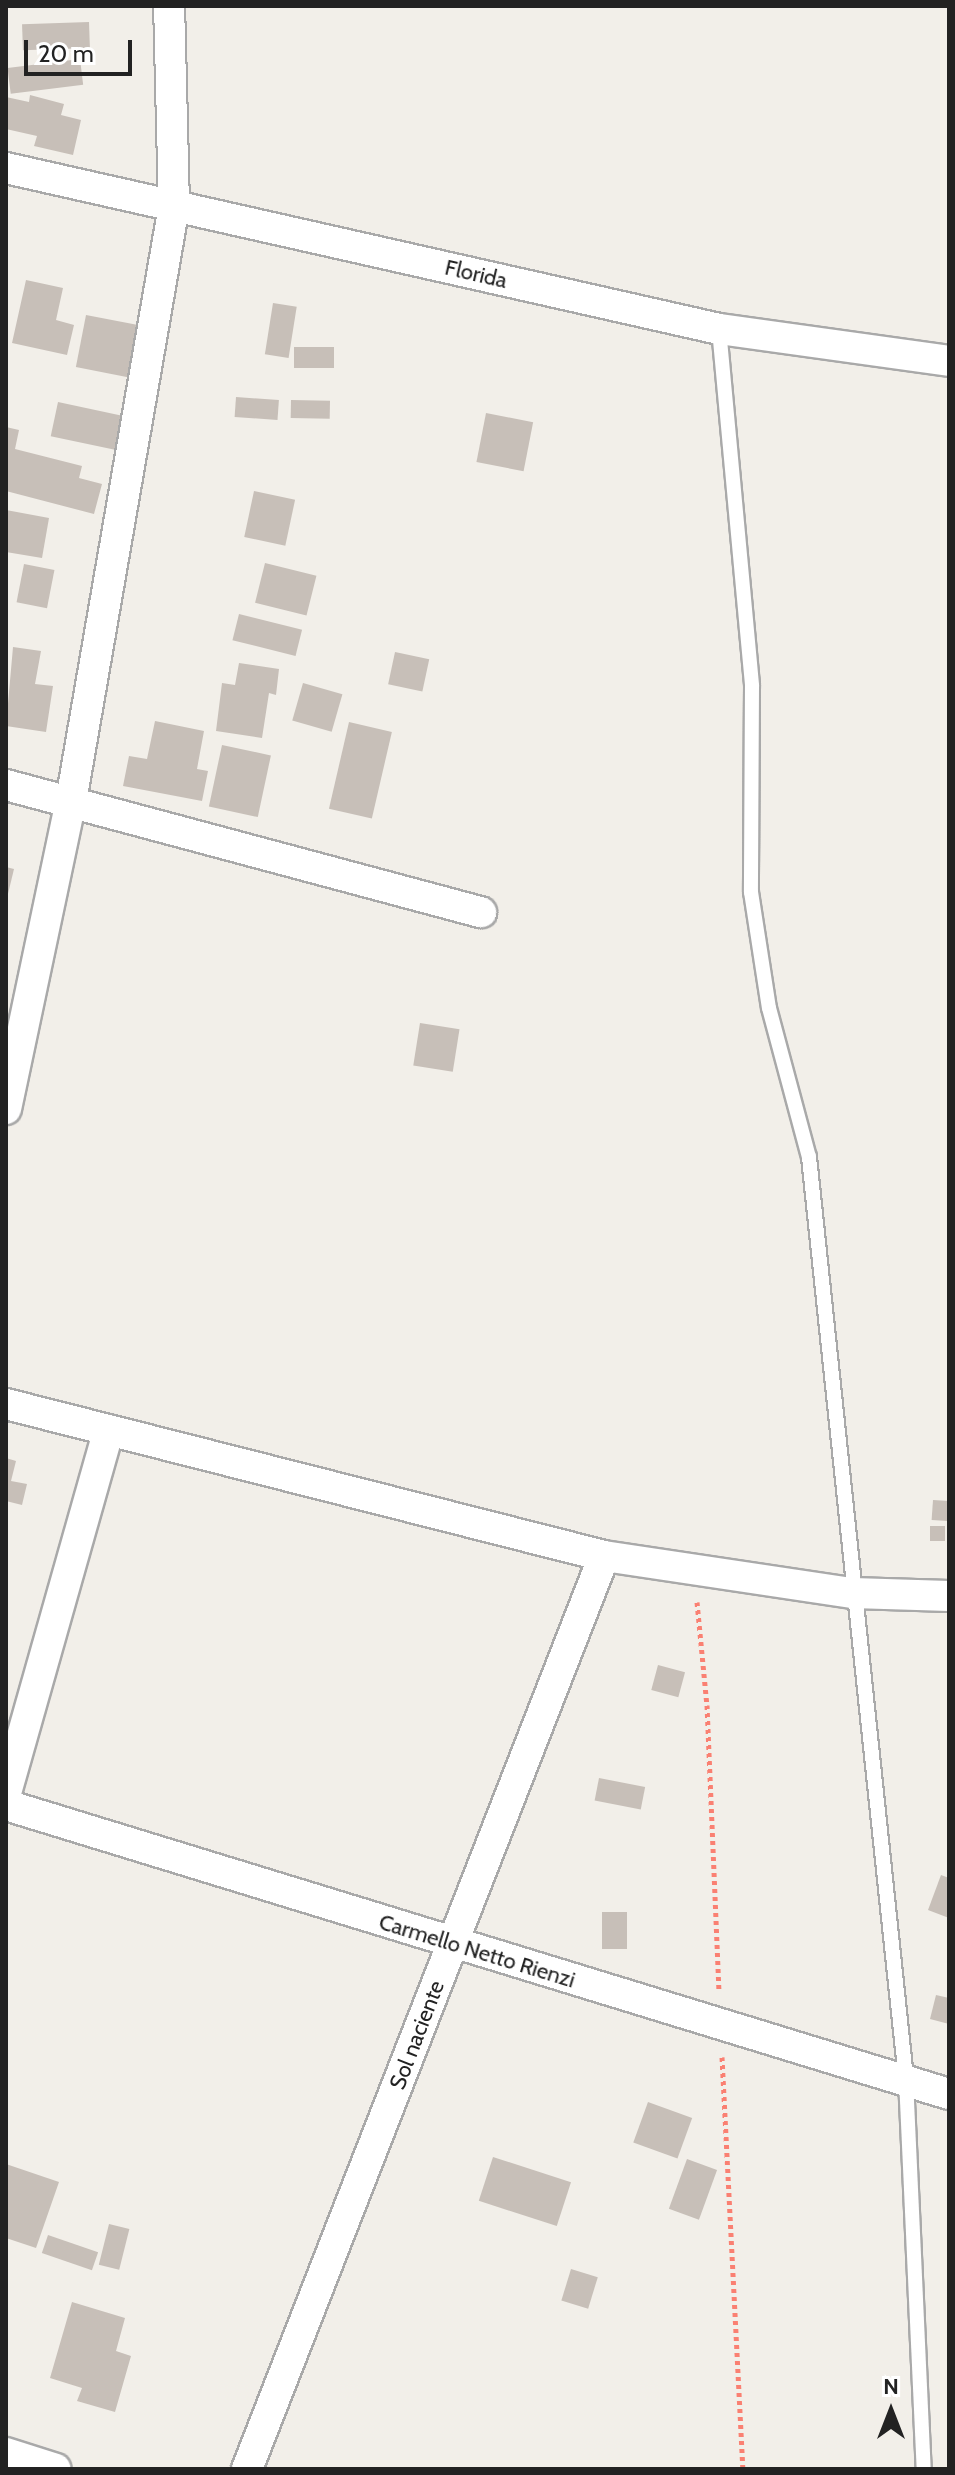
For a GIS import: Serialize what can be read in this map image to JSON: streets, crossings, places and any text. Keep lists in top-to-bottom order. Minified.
{"streets":{"street":["Florida","Carmello Netto Rienzi","Sol naciente"]},"crossings":[["Carmello Netto Rienzi","Sol naciente"]],"scale_bar":"20 m","north":"top"}
